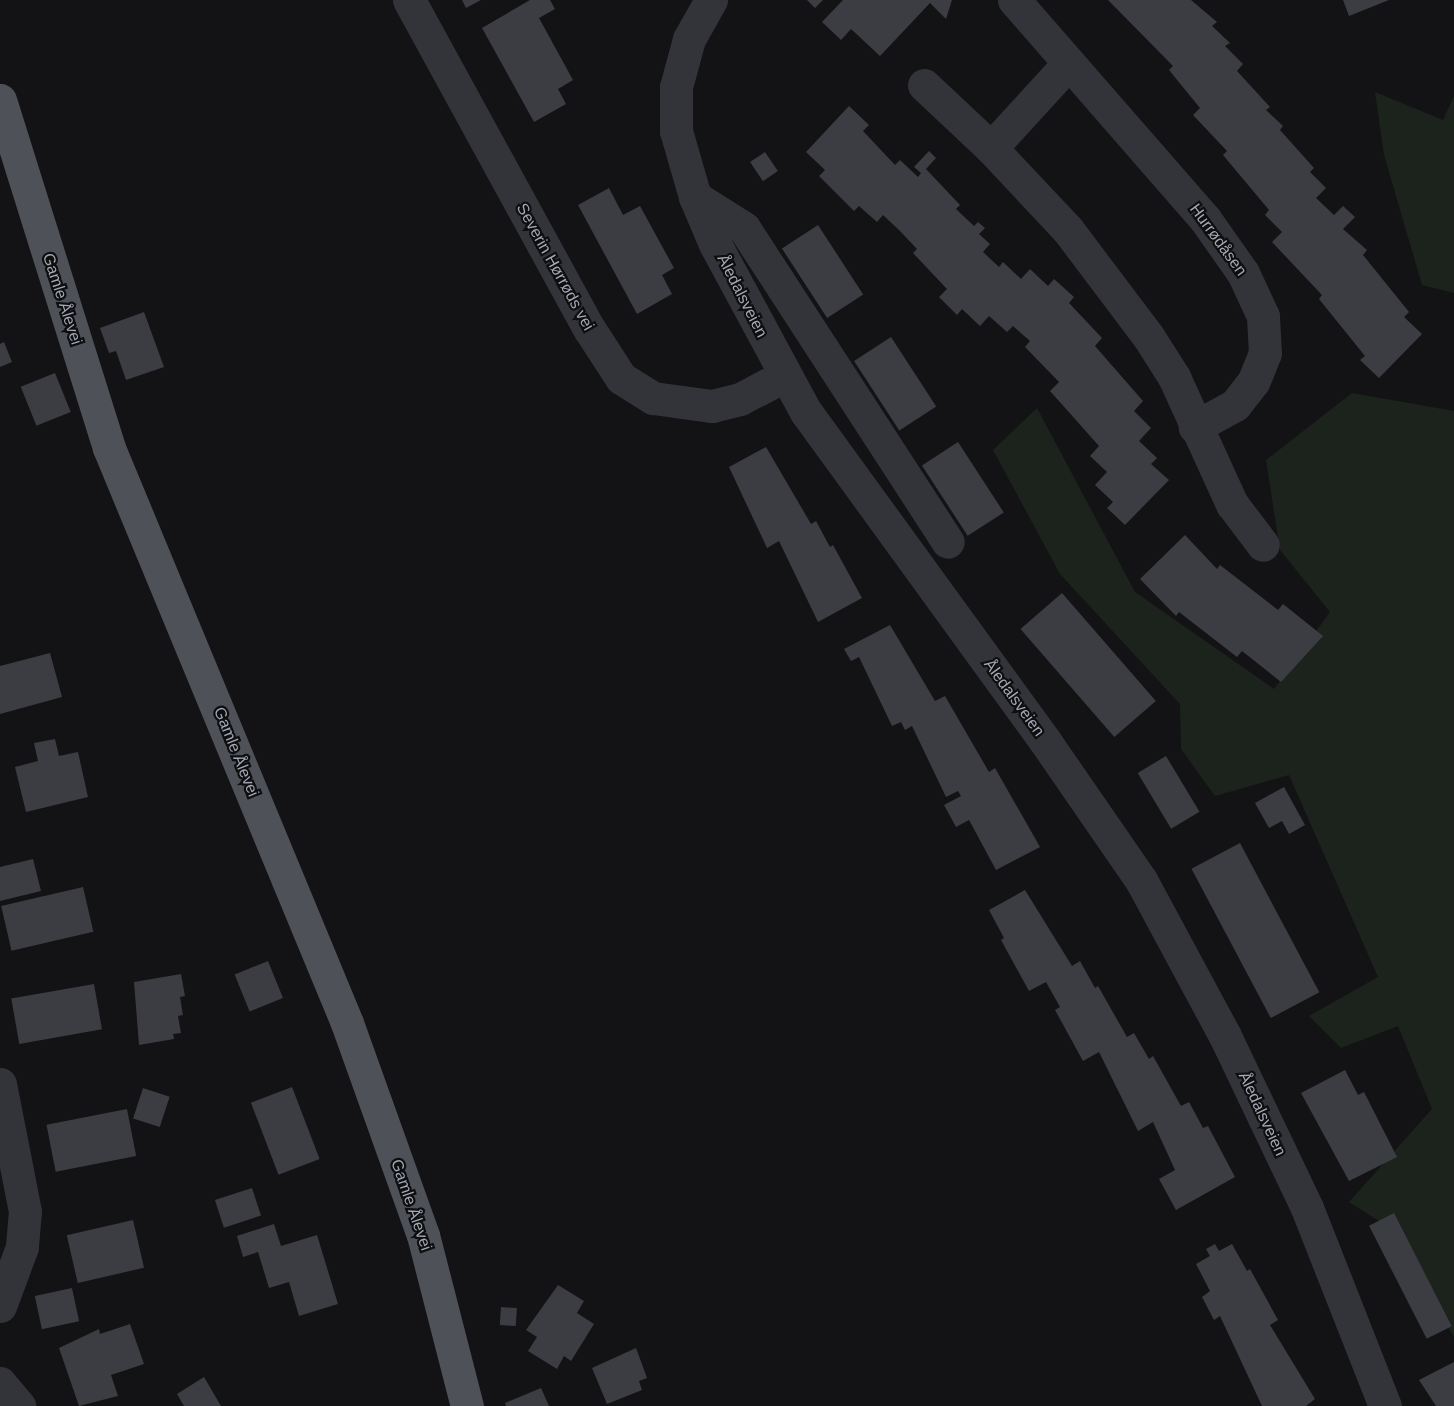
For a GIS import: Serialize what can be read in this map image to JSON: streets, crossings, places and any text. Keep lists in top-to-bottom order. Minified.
{"streets":{"main road":["Gamle Ålevei"],"street":["Hurrødåsen","Severin Hørrøds vei","Åledalsveien"]},"crossings":[["Severin Hørrøds vei","Åledalsveien"]]}
